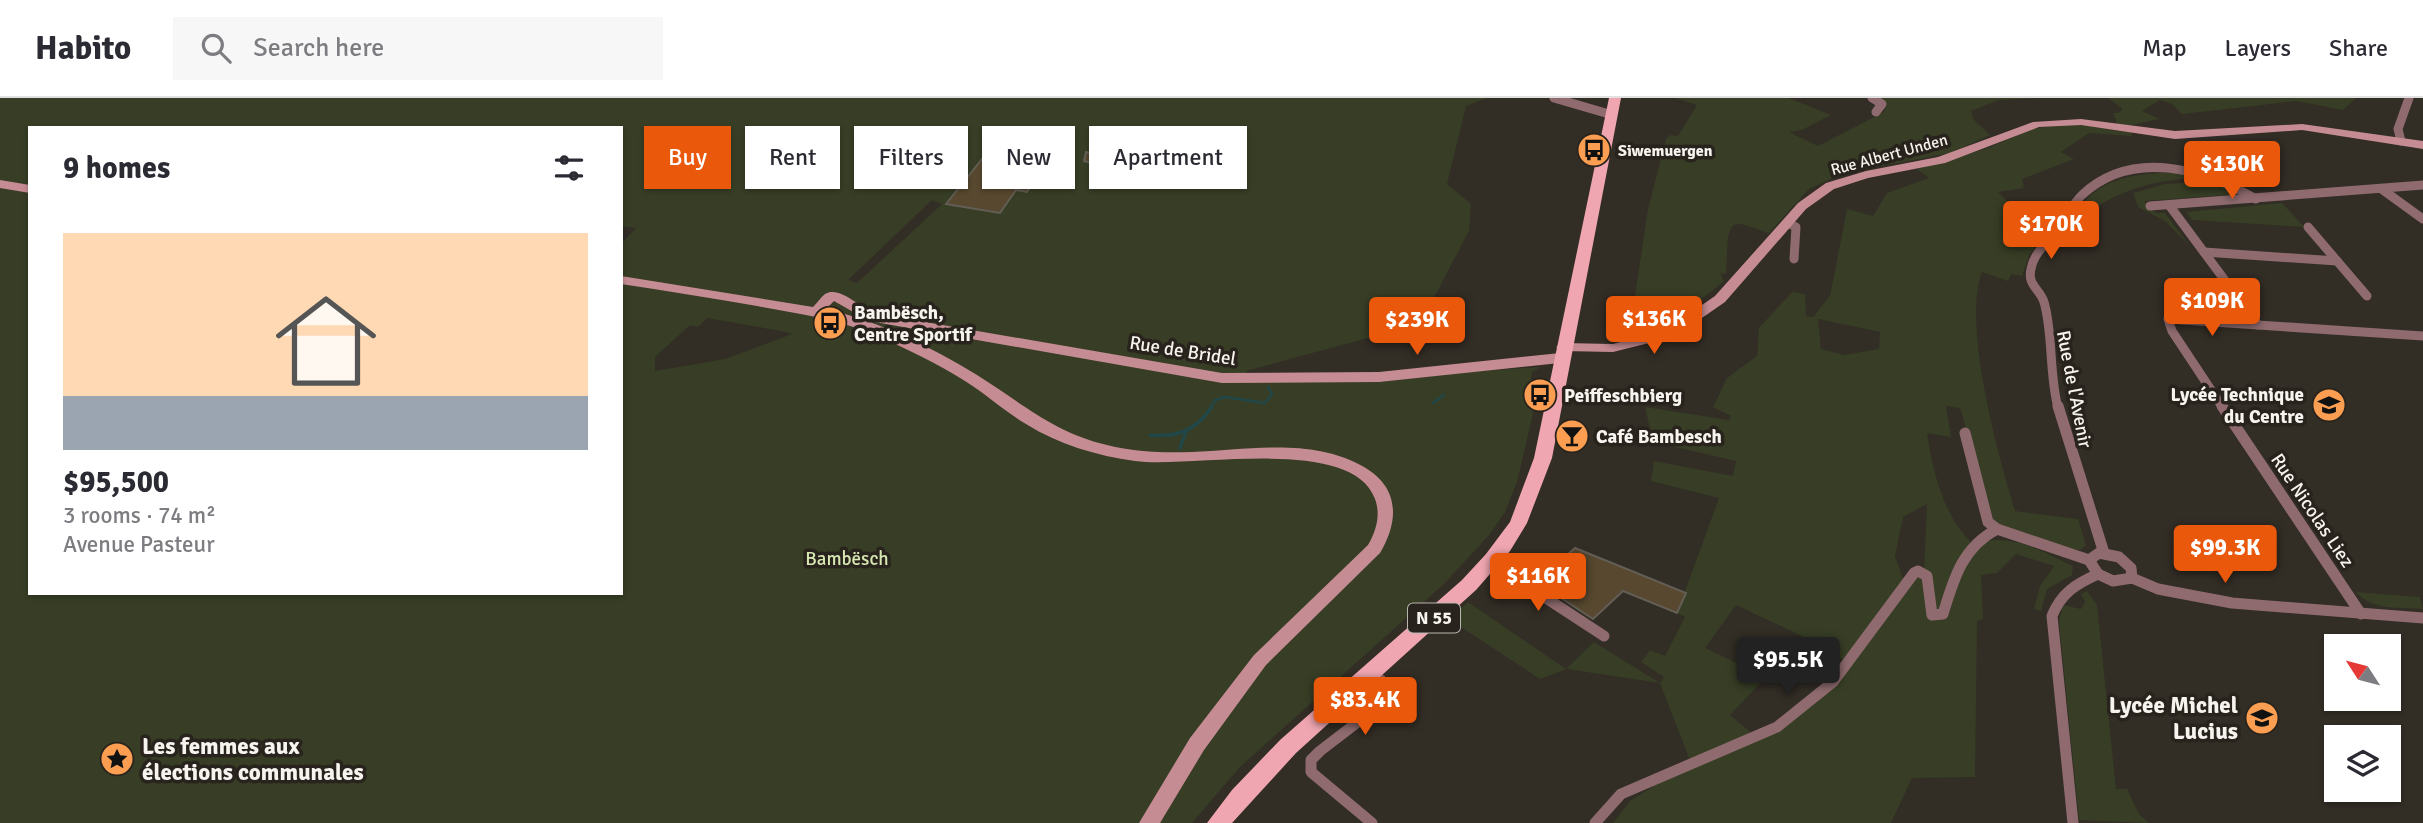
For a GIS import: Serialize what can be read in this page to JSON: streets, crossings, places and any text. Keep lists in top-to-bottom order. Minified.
{"streets":{"main road":["Rue Albert Unden","Rue de Bridel","N 55"],"street":["Rue de l'Avenir","Rue Nicolas Liez"]},"crossings":[["Rue Albert Unden","Rue de Bridel"],["Rue Albert Unden","N 55"],["Rue de Bridel","N 55"]],"parks":["Bambësch"],"places":{"bus stop":["Siwemuergen","Bambësch, Centre Sportif","Peiffeschbierg"],"school or university":["Lycée Technique du Centre","Lycée Michel Lucius"],"bar":["Café Bambesch"],"place":["Les femmes aux élections communales"]},"north":"top left","page":{"header":"Habito","search":"Search here","nav":["Map","Layers","Share"],"chip":["Buy","Rent","Filters","New","Apartment"],"heading":"9 homes","price":["$130K","$170K","$109K","$136K","$239K","$99.3K","$116K","$95.5K","$83.4K"],"list":[{"name":"$95,500","note":"3 rooms · 74 m² · Avenue Pasteur"}]}}
